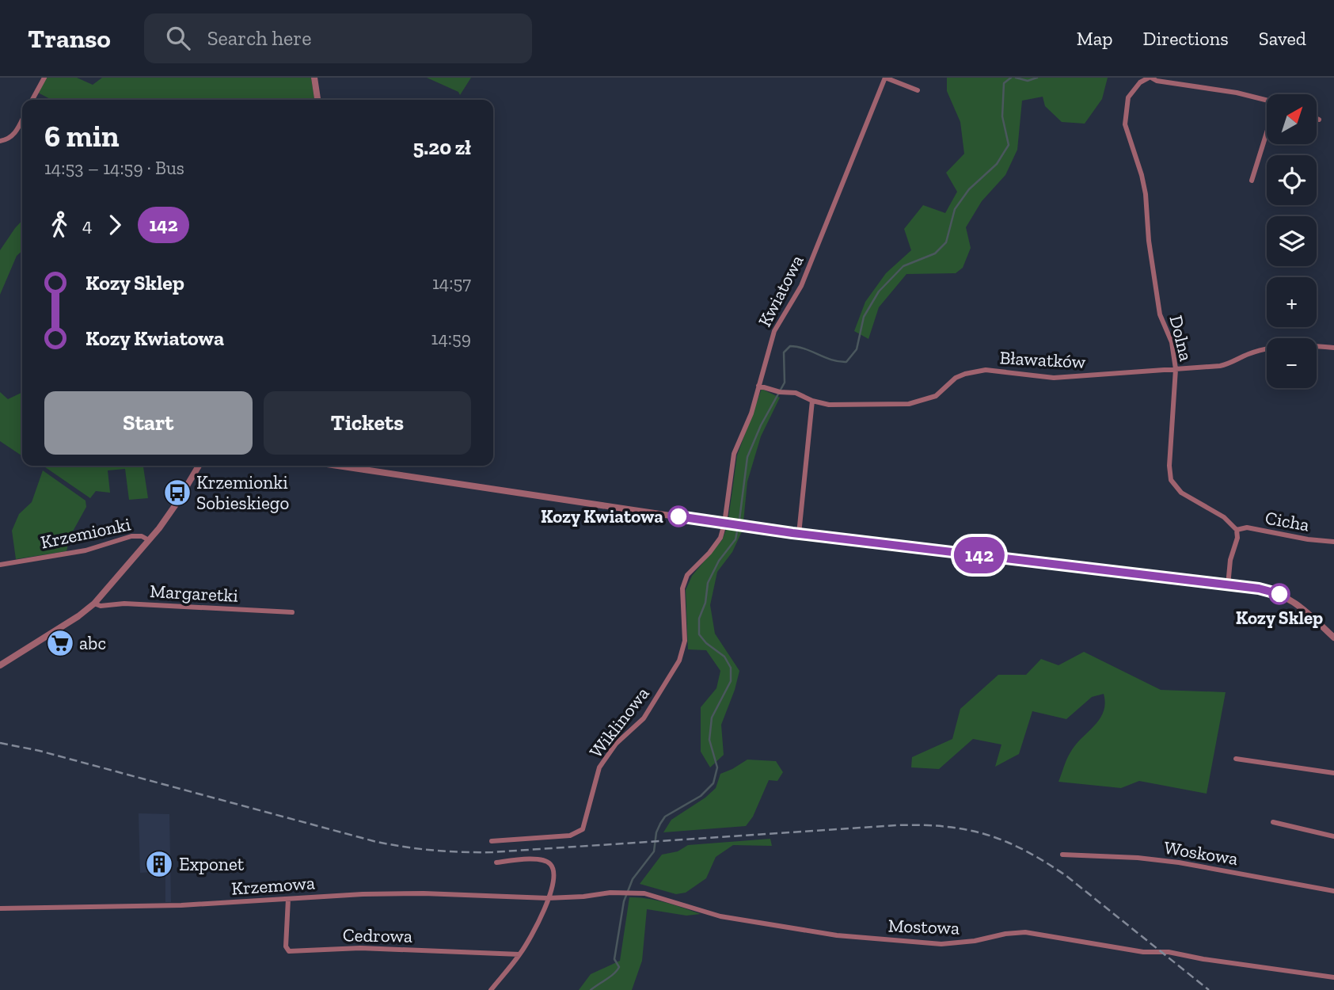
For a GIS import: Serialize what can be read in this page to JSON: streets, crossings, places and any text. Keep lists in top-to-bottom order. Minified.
{"streets":{"street":["Kwiatowa","Dolna","Bławatków","Cicha","Krzemionki","Margaretki","Wiklinowa","Woskowa","Krzemowa","Mostowa","Cedrowa"]},"crossings":[["Kwiatowa","Bławatków"],["Kwiatowa","Wiklinowa"],["Dolna","Bławatków"],["Dolna","Cicha"],["Krzemowa","Mostowa"],["Krzemowa","Cedrowa"]],"places":{"bus stop":["Krzemionki Sobieskiego"],"other":["Kozy Kwiatowa","Kozy Sklep"],"supermarket":["abc"],"building":["Exponet"]},"lines":["bus line 142"],"north":"top right","page":{"header":"Transo","search":"Search here","nav":["Map","Directions","Saved"],"on_map":"142","map_buttons":["+","−"],"heading":["6 min","14:53 – 14:59 · Bus","5.20 zł"],"legs":["4","142"],"list":[{"name":"Kozy Sklep","value":"14:57"},{"name":"Kozy Kwiatowa","value":"14:59"}],"buttons":["Start","Tickets"]}}
